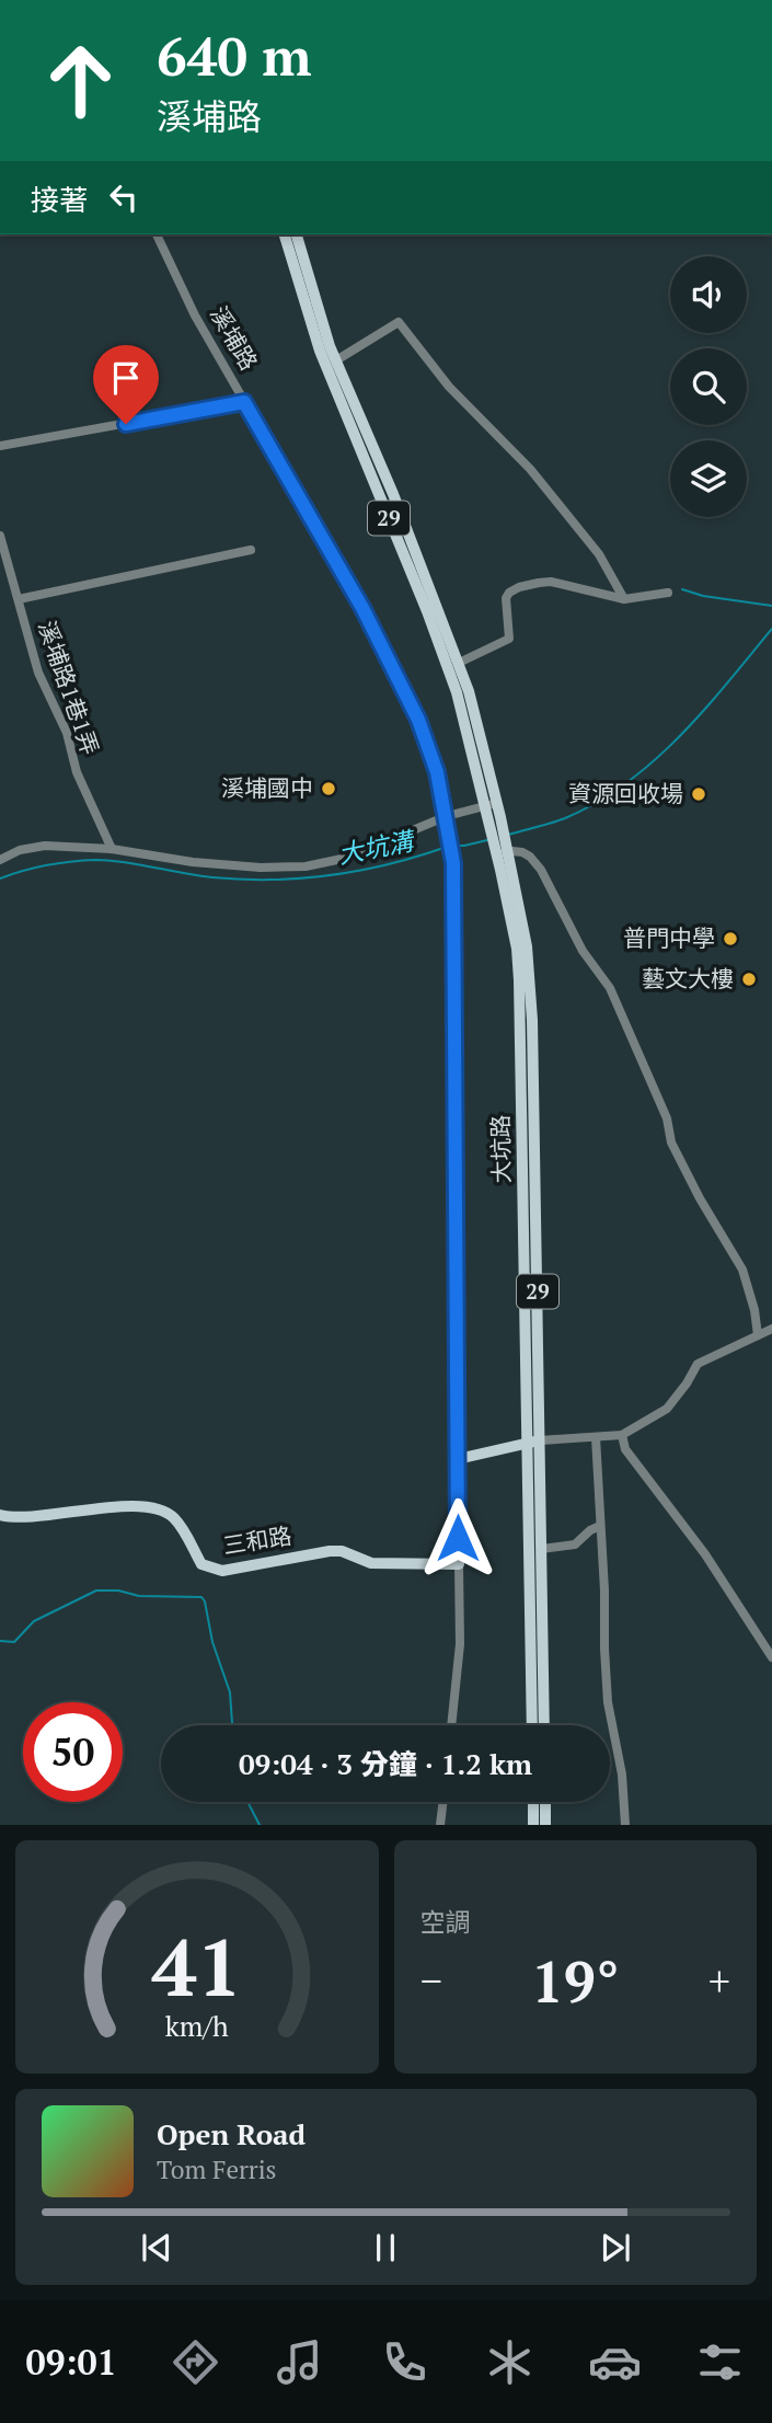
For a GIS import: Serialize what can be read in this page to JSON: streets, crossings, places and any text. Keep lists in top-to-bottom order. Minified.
{"streets":{"main road":["29","大坑路","三和路"],"street":["溪埔路","溪埔路1巷1弄"]},"crossings":[["溪埔路","大坑路"],["29","大坑路"],["大坑路","三和路"]],"water":["大坑溝"],"places":["溪埔國中","資源回收場","普門中學","藝文大樓"],"page":{"turn":["640 m","溪埔路"],"then":"接著","limit":"50","trip":"09:04 · 3 分鐘 · 1.2 km","tile":"空調","heat":["−","19°","+"],"song":["Open Road","Tom Ferris"],"tabs":"09:01","gauge":["41","km/h"]}}
